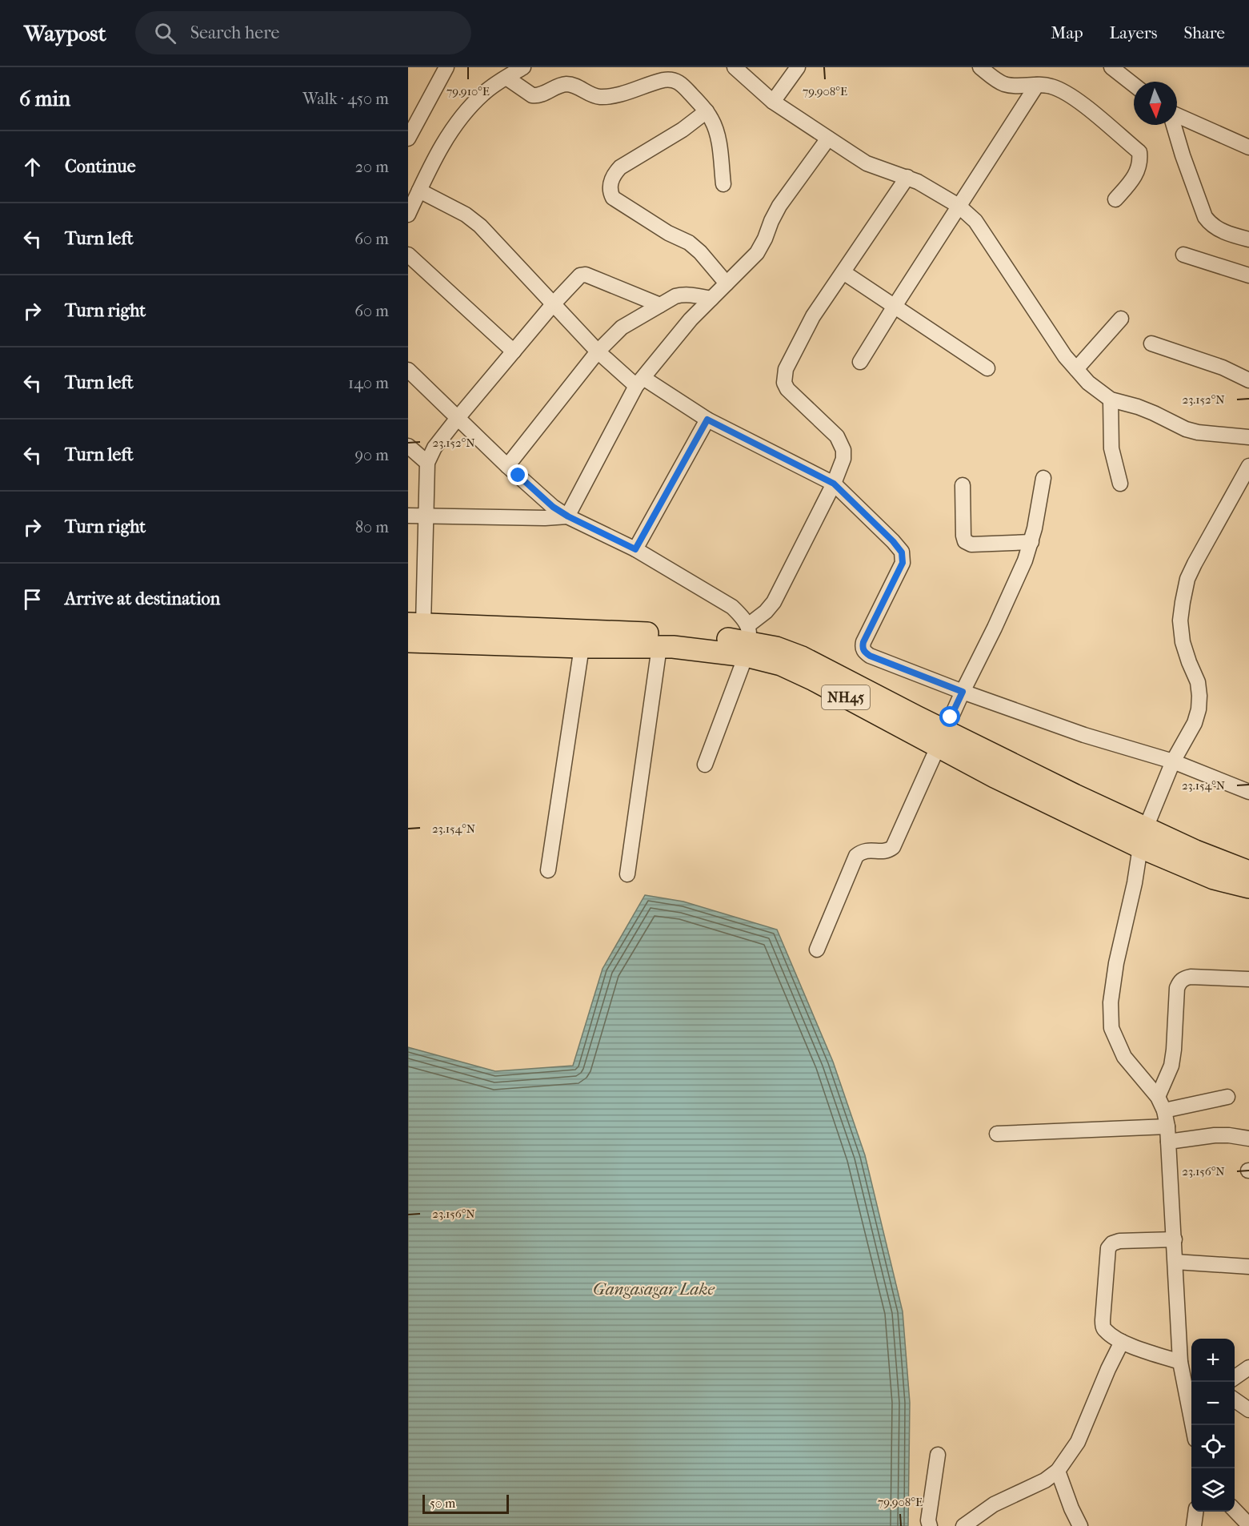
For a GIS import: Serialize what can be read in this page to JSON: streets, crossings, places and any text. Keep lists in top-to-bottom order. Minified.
{"streets":{"highway":["NH45"]},"water":["Gangasagar Lake"],"scale_bar":"50 m","north":"bottom","page":{"header":"Waypost","search":"Search here","nav":["Map","Layers","Share"],"heading":["6 min","Walk · 450 m"],"list":[["Continue","20 m"],["Turn left","60 m"],["Turn right","60 m"],["Turn left","140 m"],["Turn left","90 m"],["Turn right","80 m"],"Arrive at destination"],"map_buttons":["+","−"],"scale":"50 m"},"coordinates":["79.910°E","79.908°E","23.152°N","23.154°N","23.156°N"]}
